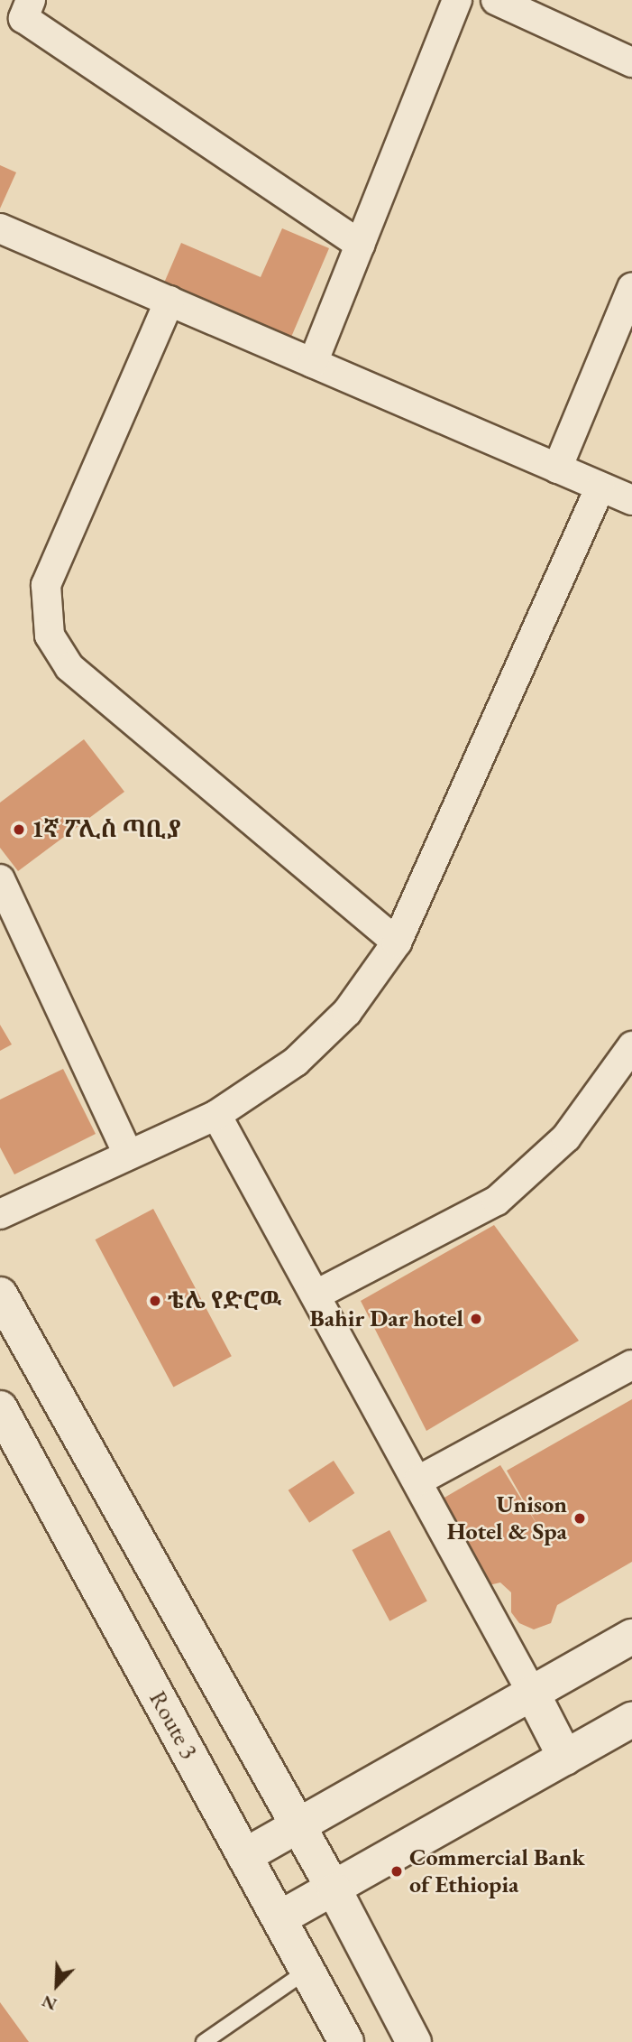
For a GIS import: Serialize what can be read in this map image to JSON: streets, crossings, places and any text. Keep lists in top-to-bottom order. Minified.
{"streets":{"main road":["Route 3"]},"places":["1ኛ ፖሊስ ጣቢያ","ቴሌ የድሮዉ","Bahir Dar hotel","Unison Hotel & Spa","Commercial Bank of Ethiopia"],"north":"bottom left"}
